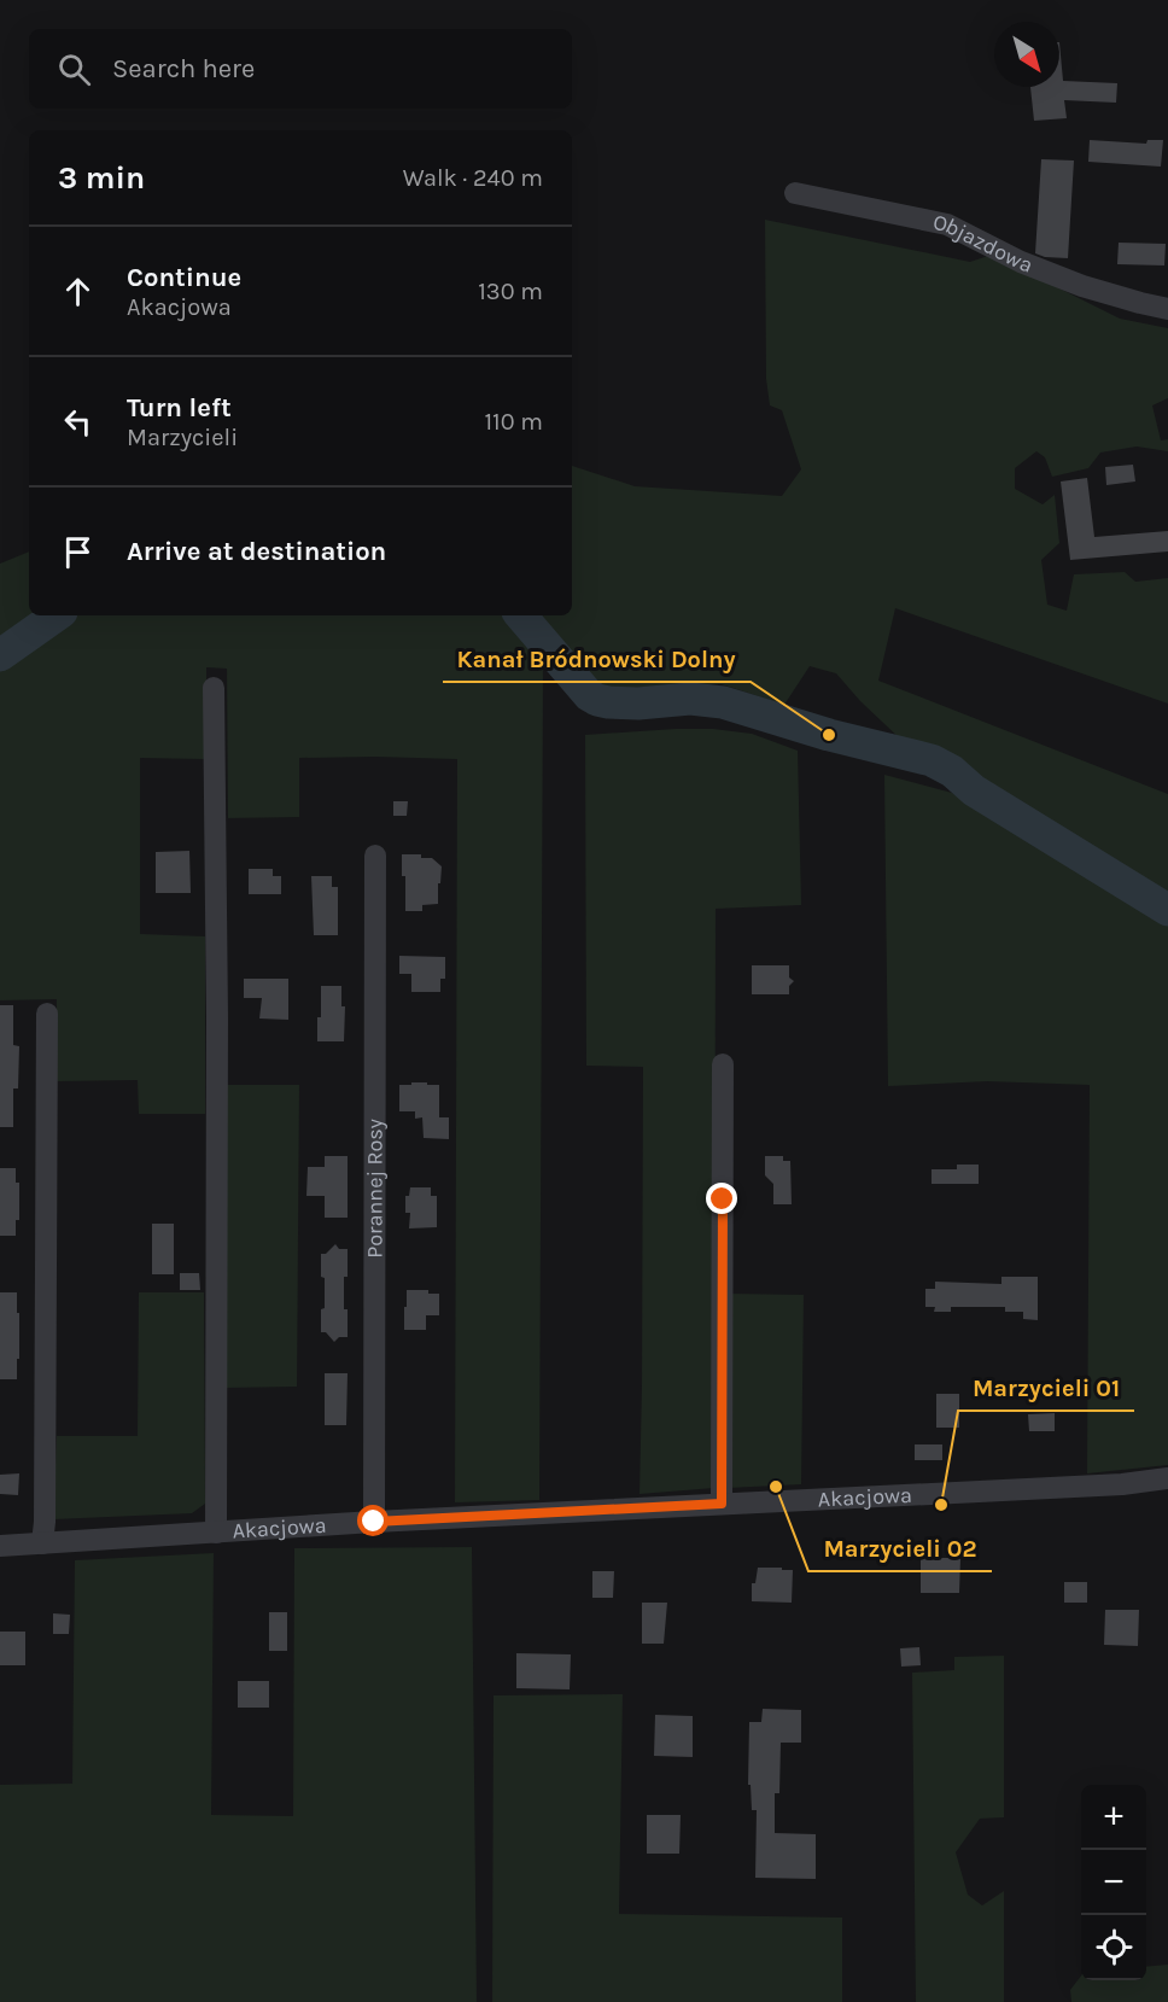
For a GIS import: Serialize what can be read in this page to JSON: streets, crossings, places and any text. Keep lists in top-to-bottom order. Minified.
{"streets":{"street":["Objazdowa","Porannej Rosy","Akacjowa"]},"crossings":[["Porannej Rosy","Akacjowa"]],"places":["Kanał Bródnowski Dolny","Marzycieli 02","Marzycieli 01"],"north":"bottom right","page":{"search":"Search here","heading":["3 min","Walk · 240 m"],"list":[["Continue","Akacjowa","130 m"],["Turn left","Marzycieli","110 m"],"Arrive at destination"],"map_buttons":["+","−"]}}
